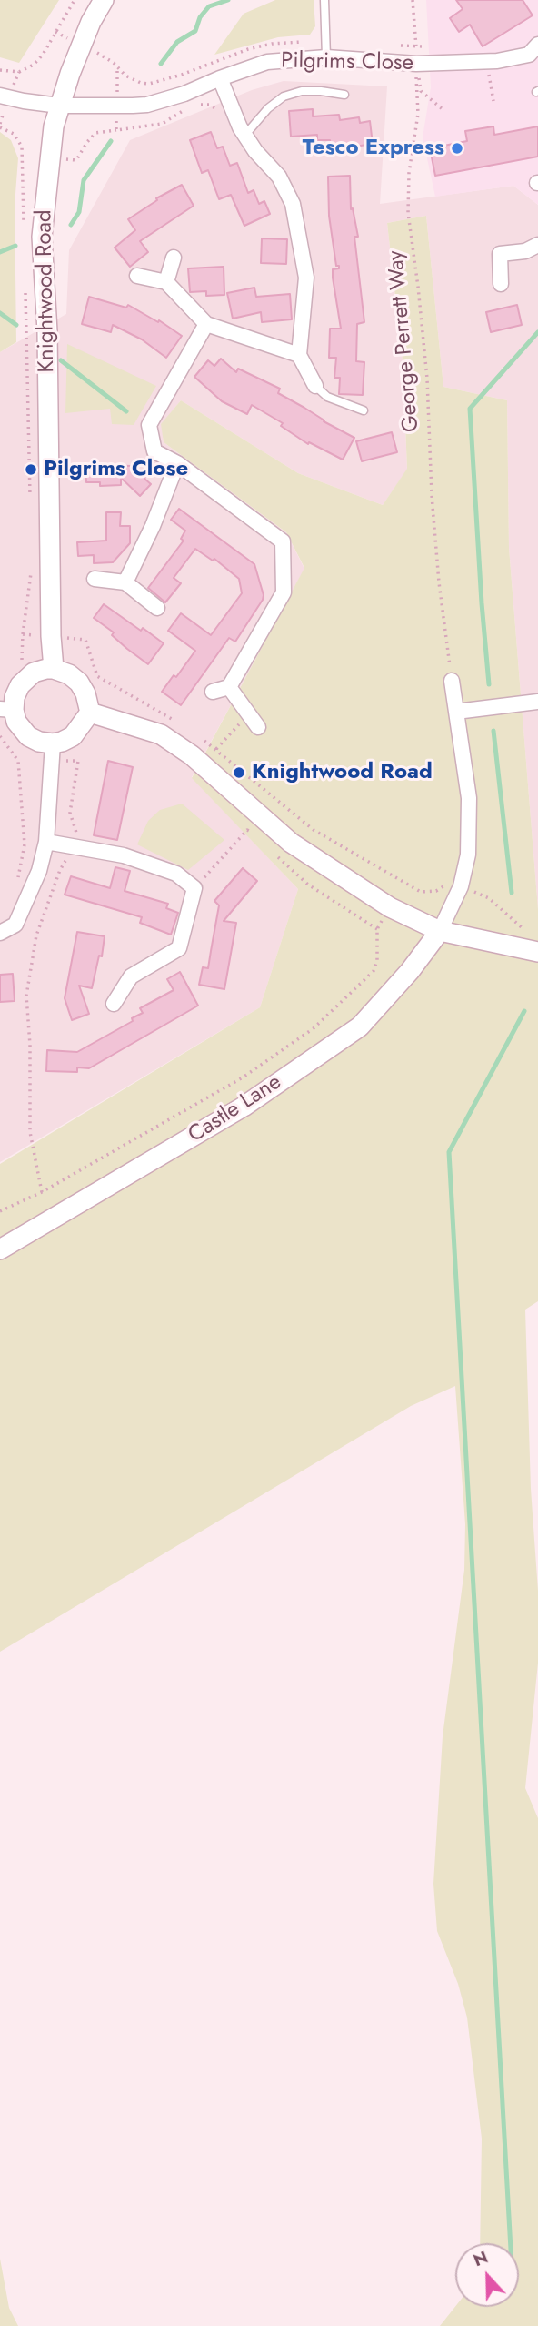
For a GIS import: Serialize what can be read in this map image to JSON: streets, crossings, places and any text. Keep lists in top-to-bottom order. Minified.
{"streets":{"street":["Pilgrims Close","Knightwood Road","Castle Lane"],"path":["George Perrett Way"]},"crossings":[["Pilgrims Close","Knightwood Road"],["Pilgrims Close","George Perrett Way"]],"places":["Tesco Express","Pilgrims Close","Knightwood Road"],"north":"top"}
